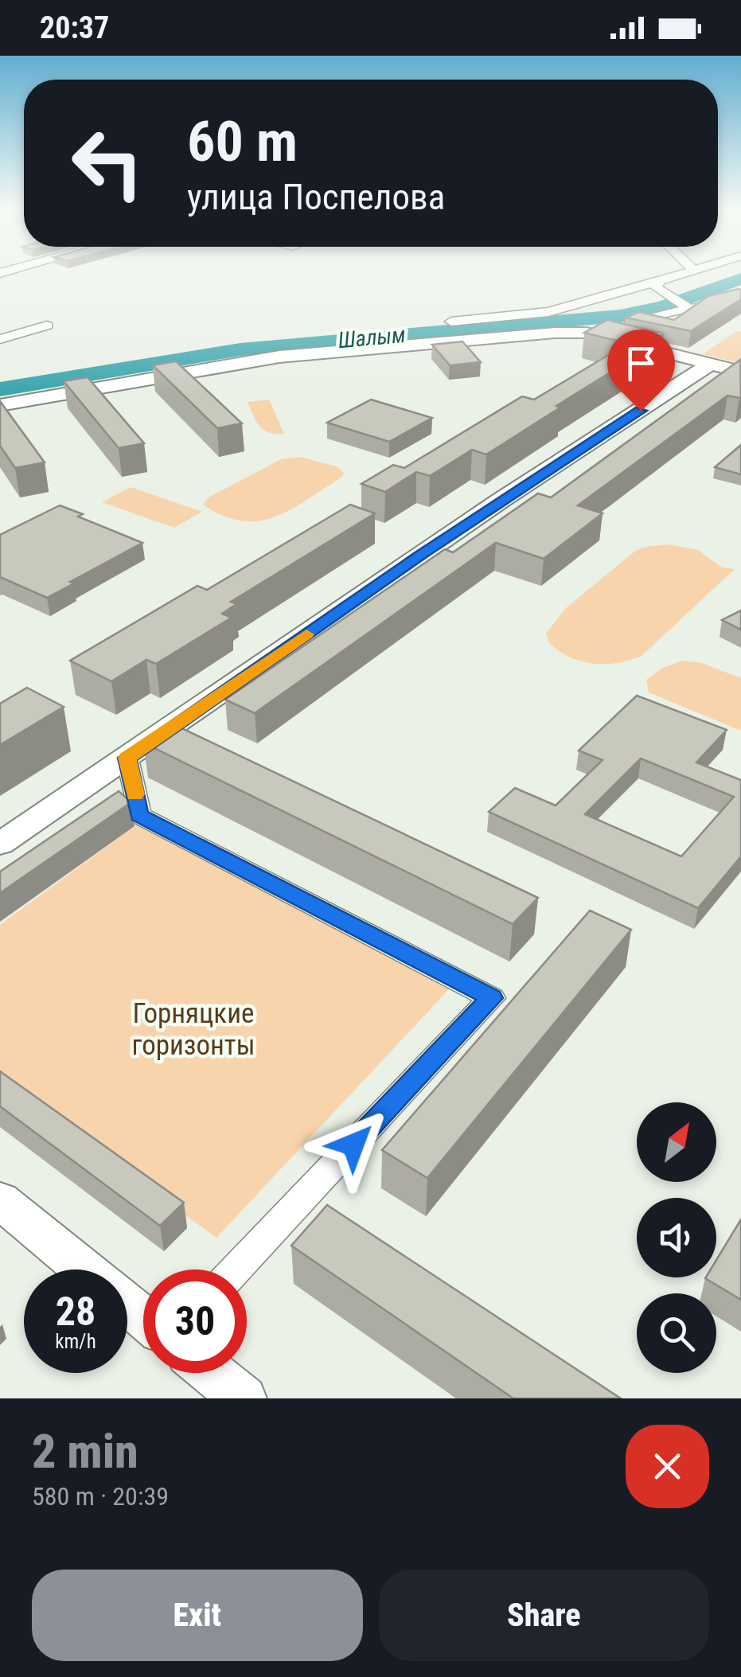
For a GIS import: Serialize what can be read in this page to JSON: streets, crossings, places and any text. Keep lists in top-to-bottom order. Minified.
{"water":["Шалым"],"parks":["Горняцкие горизонты"],"north":"top right","page":{"status":"20:37","turn":["60 m","улица Поспелова"],"speed":"28 km/h","limit":"30","heading":["2 min","580 m · 20:39"],"buttons":["Exit","Share"]}}
